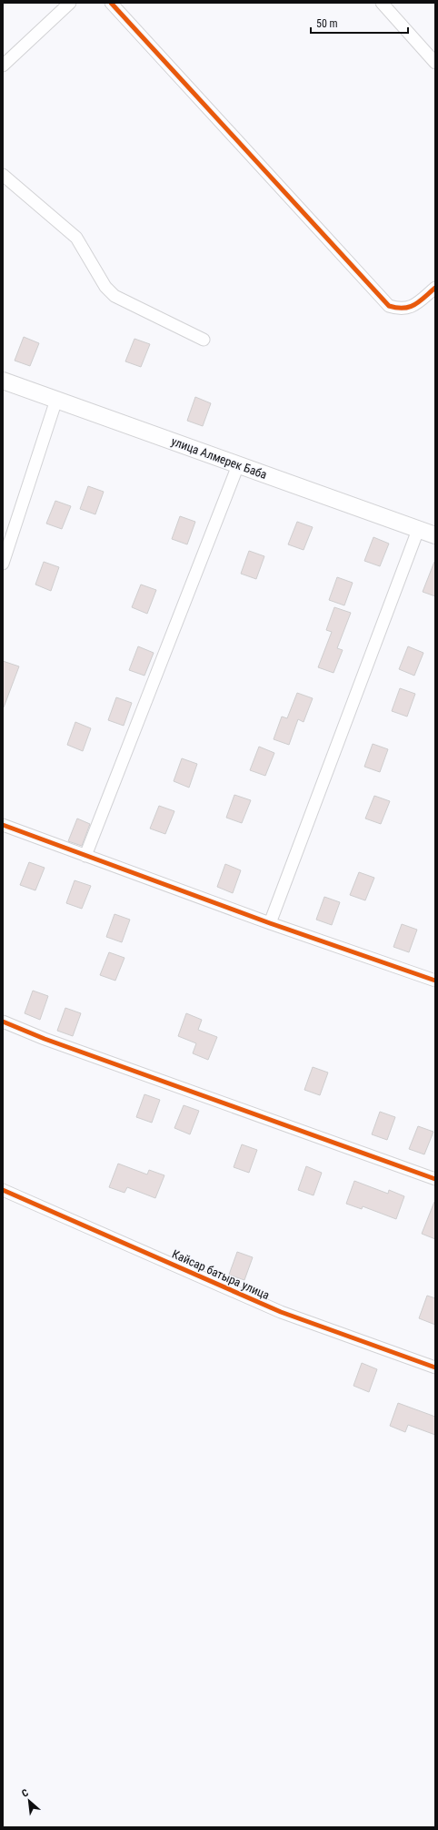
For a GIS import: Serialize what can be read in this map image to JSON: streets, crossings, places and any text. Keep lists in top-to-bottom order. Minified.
{"streets":{"street":["улица Алмерек Баба","Кайсар батыра улица"]},"scale_bar":"50 m","north":"top left"}
